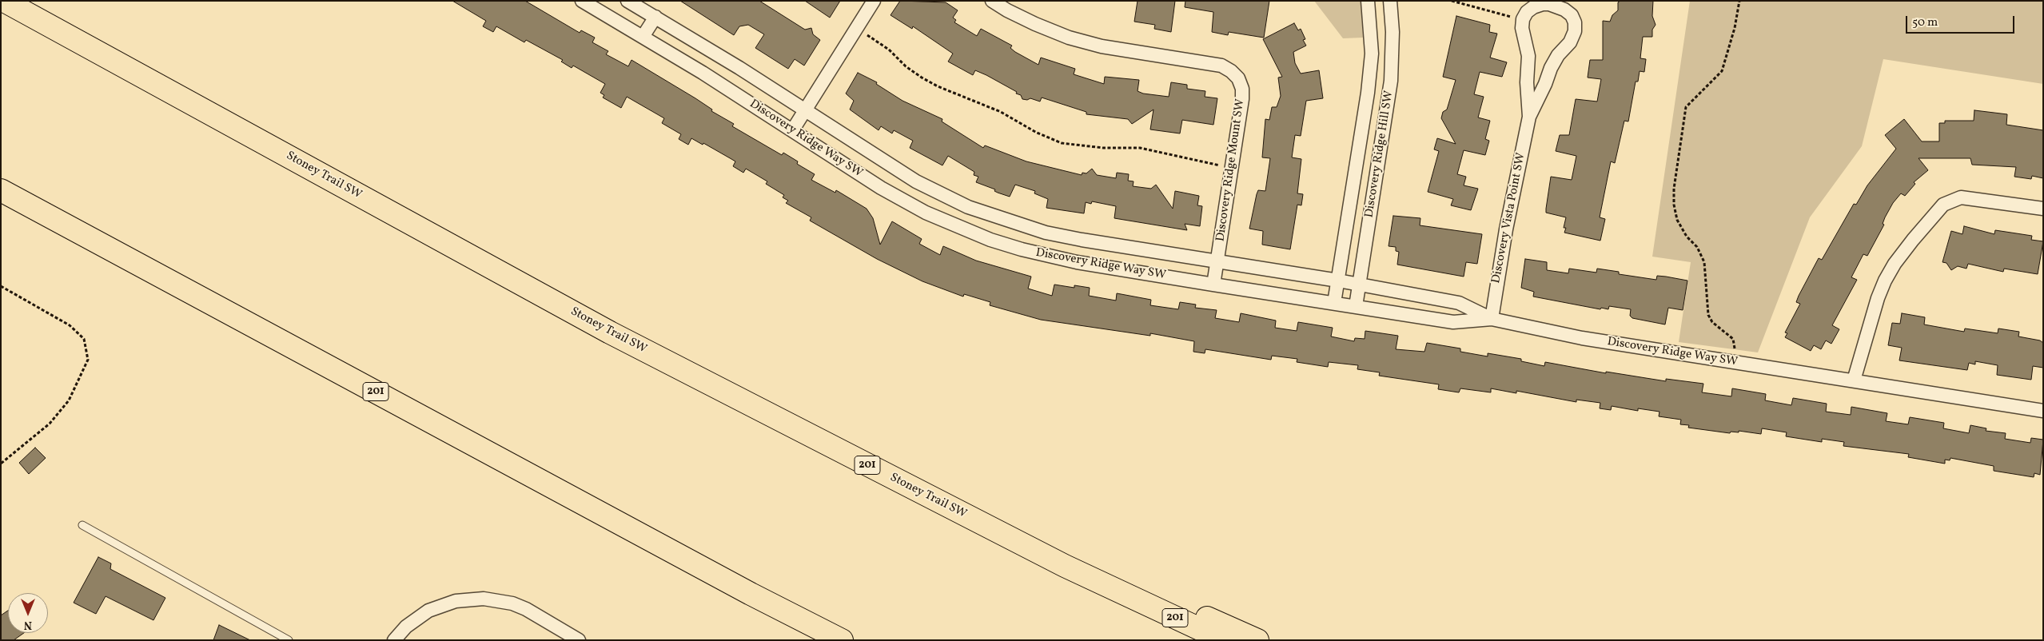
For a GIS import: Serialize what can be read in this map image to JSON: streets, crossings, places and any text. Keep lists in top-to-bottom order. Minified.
{"streets":{"highway":["Stoney Trail SW","201"],"street":["Discovery Ridge Way SW","Discovery Ridge Hill SW","Discovery Ridge Mount SW","Discovery Vista Point SW"]},"crossings":[["Discovery Ridge Way SW","Discovery Ridge Hill SW"],["Discovery Ridge Way SW","Discovery Ridge Mount SW"],["Discovery Ridge Way SW","Discovery Vista Point SW"]],"scale_bar":"50 m","north":"bottom"}
